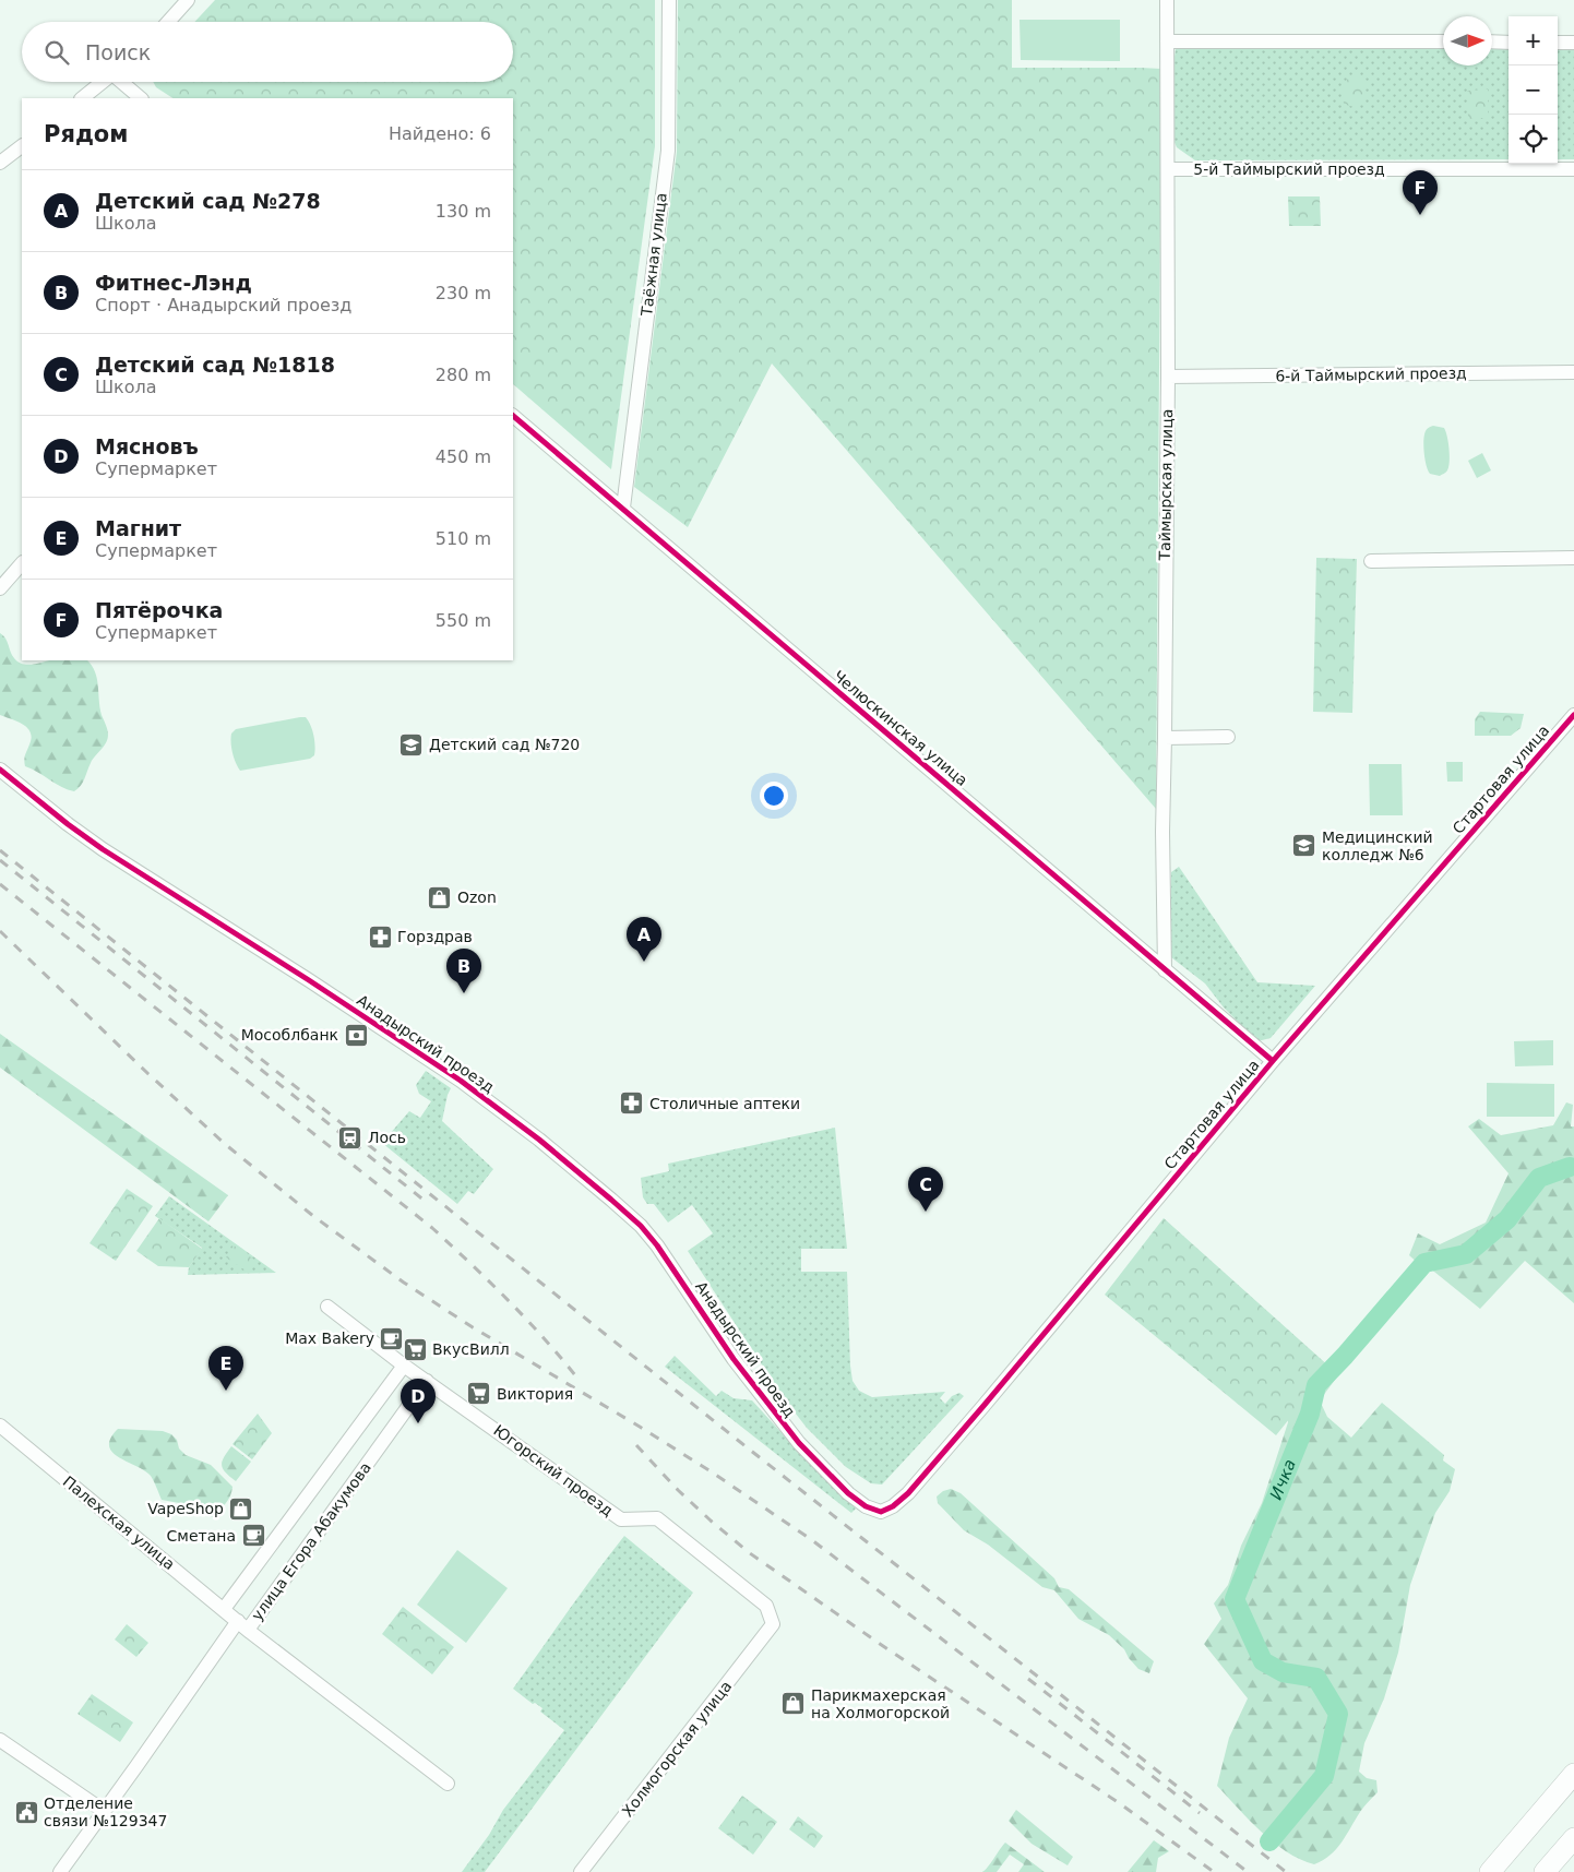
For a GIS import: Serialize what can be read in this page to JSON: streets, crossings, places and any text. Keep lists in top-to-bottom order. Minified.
{"streets":{"street":["5-й Таймырский проезд","Таёжная улица","6-й Таймырский проезд","Таймырская улица","Челюскинская улица","Стартовая улица","Анадырский проезд","Югорский проезд","Палехская улица","улица Егора Абакумова","Холмогорская улица"]},"crossings":[["5-й Таймырский проезд","Таймырская улица"],["Таёжная улица","Челюскинская улица"],["6-й Таймырский проезд","Таймырская улица"],["Таймырская улица","Челюскинская улица"],["Челюскинская улица","Стартовая улица"],["Стартовая улица","Анадырский проезд"],["Югорский проезд","улица Егора Абакумова"],["Югорский проезд","Холмогорская улица"],["Палехская улица","улица Егора Абакумова"]],"water":["Ичка"],"places":{"school or university":["Детский сад №720","Медицинский колледж №6"],"shop":["Ozon","VapeShop","Парикмахерская на Холмогорской"],"pharmacy":["Горздрав","Столичные аптеки"],"bank":["Мособлбанк"],"station":["Лось"],"cafe":["Max Bakery","Сметана"],"supermarket":["ВкусВилл","Виктория"],"public building":["Отделение связи №129347"]},"north":"right","page":{"map_buttons":["+","−"],"search":"Поиск","heading":["Рядом","Найдено: 6"],"list":[{"mark":"A","name":"Детский сад №278","note":"Школа","value":"130 m"},{"mark":"B","name":"Фитнес-Лэнд","note":"Спорт · Анадырский проезд","value":"230 m"},{"mark":"C","name":"Детский сад №1818","note":"Школа","value":"280 m"},{"mark":"D","name":"Мясновъ","note":"Супермаркет","value":"450 m"},{"mark":"E","name":"Магнит","note":"Супермаркет","value":"510 m"},{"mark":"F","name":"Пятёрочка","note":"Супермаркет","value":"550 m"}],"pins":["F","A","B","C","E","D"]}}
